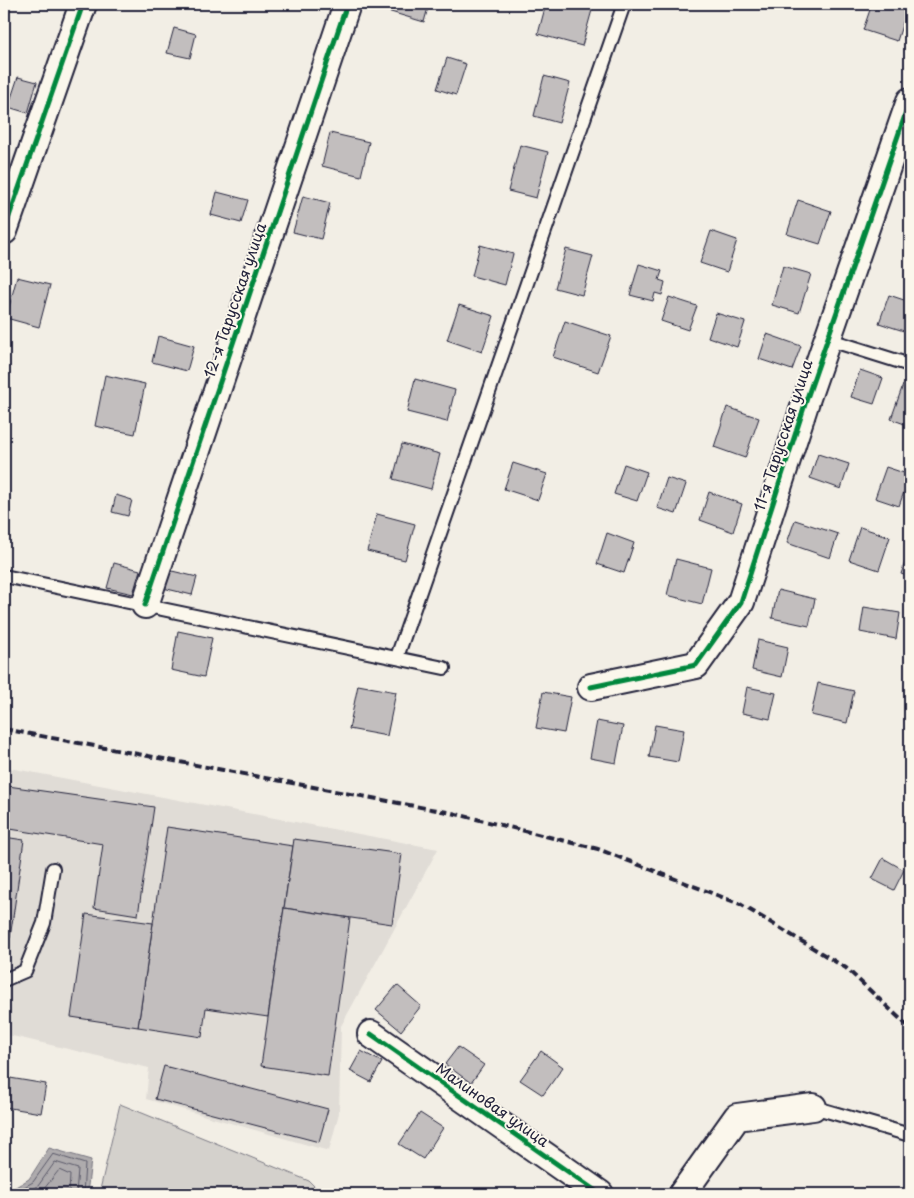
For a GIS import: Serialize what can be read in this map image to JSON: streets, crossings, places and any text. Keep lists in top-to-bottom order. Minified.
{"streets":{"street":["12-я Тарусская улица","11-я Тарусская улица","Малиновая улица"]}}
